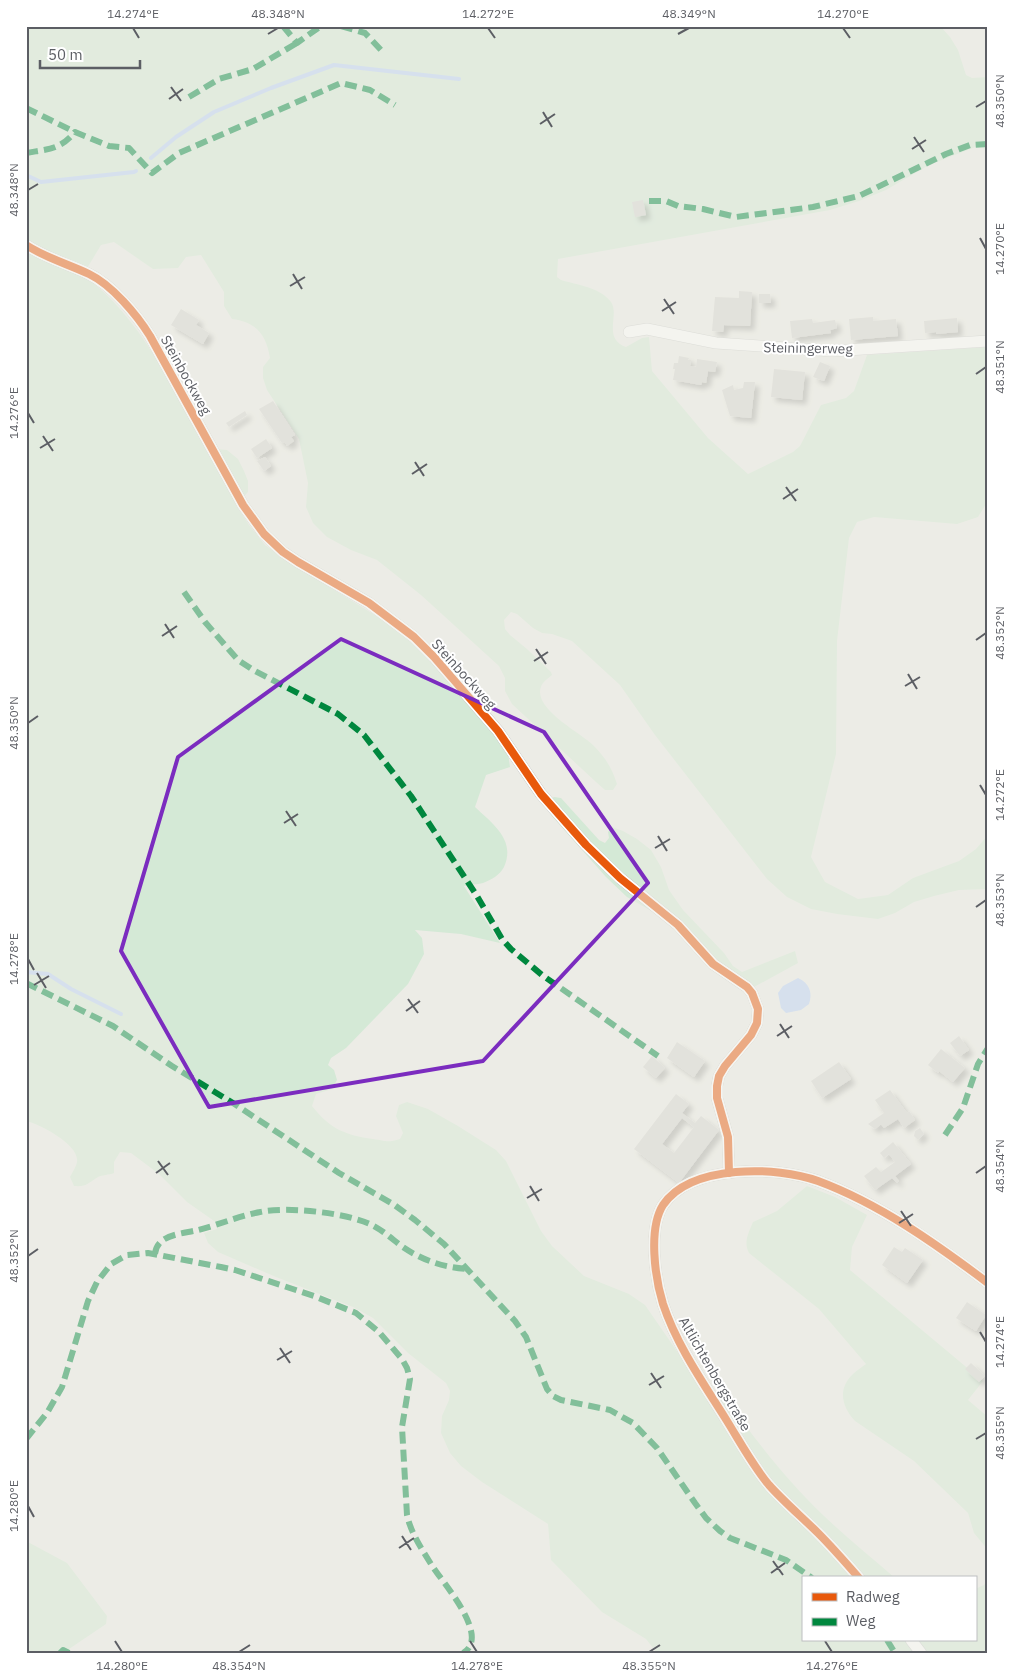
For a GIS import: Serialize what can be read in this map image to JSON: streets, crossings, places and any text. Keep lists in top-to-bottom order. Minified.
{"streets":{"street":["Steiningerweg","Steinbockweg","Altlichtenbergstraße"]},"crossings":[["Steinbockweg","Altlichtenbergstraße"]],"legend":["Radweg","Weg"],"scale_bar":"50 m","coordinates":["14.274°E","48.348°N","14.272°E","48.349°N","14.270°E","48.350°N","48.351°N","14.276°E","48.352°N","48.353°N","14.278°E","48.354°N","48.355°N","14.280°E"]}
